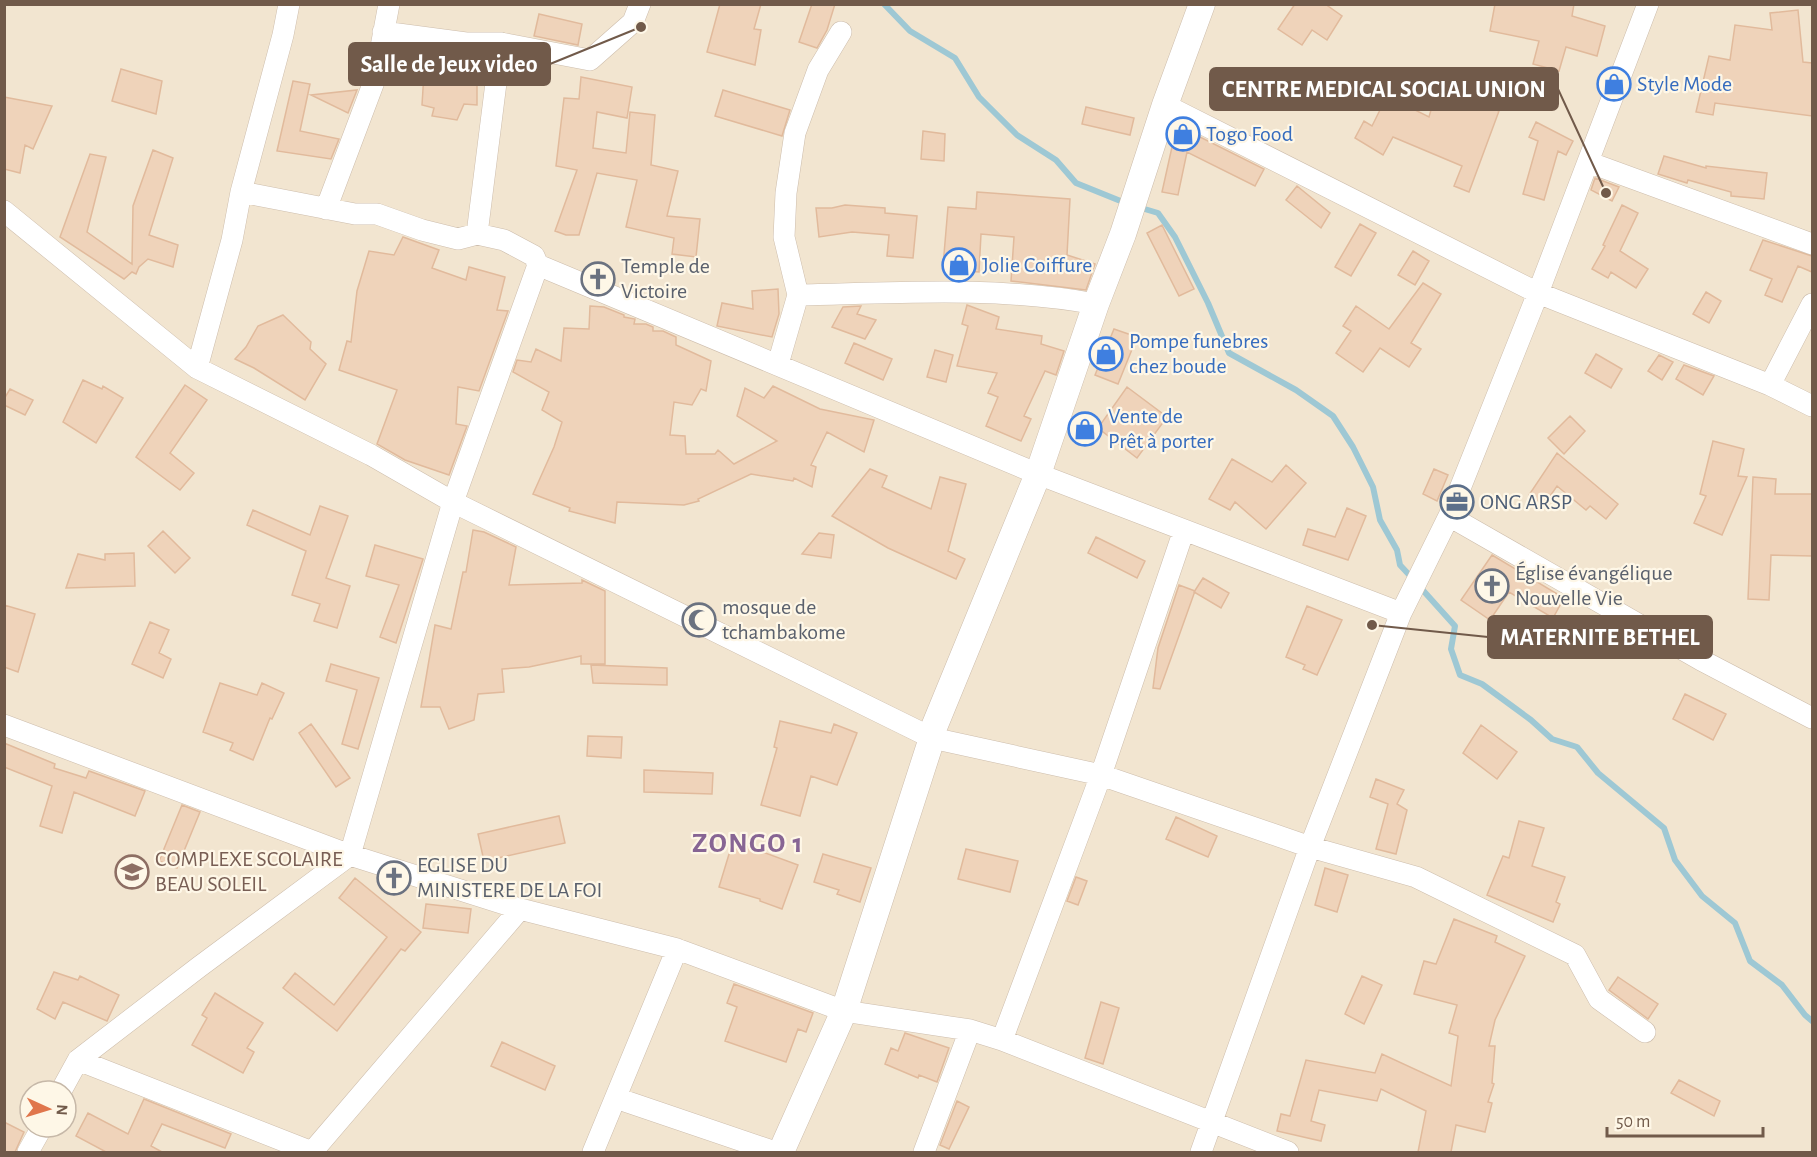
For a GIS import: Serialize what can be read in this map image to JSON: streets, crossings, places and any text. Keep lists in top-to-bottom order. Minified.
{"districts":["ZONGO 1"],"places":{"other":["Salle de Jeux video","CENTRE MEDICAL SOCIAL UNION","MATERNITE BETHEL"],"shop":["Style Mode","Togo Food","Jolie Coiffure","Pompe funebres chez boude","Vente de Prêt à porter"],"church":["Temple de Victoire","Église évangélique Nouvelle Vie","EGLISE DU MINISTERE DE LA FOI"],"office":["ONG ARSP"],"mosque":["mosque de tchambakome"],"school or university":["COMPLEXE SCOLAIRE BEAU SOLEIL"]},"scale_bar":"50 m","north":"right"}
